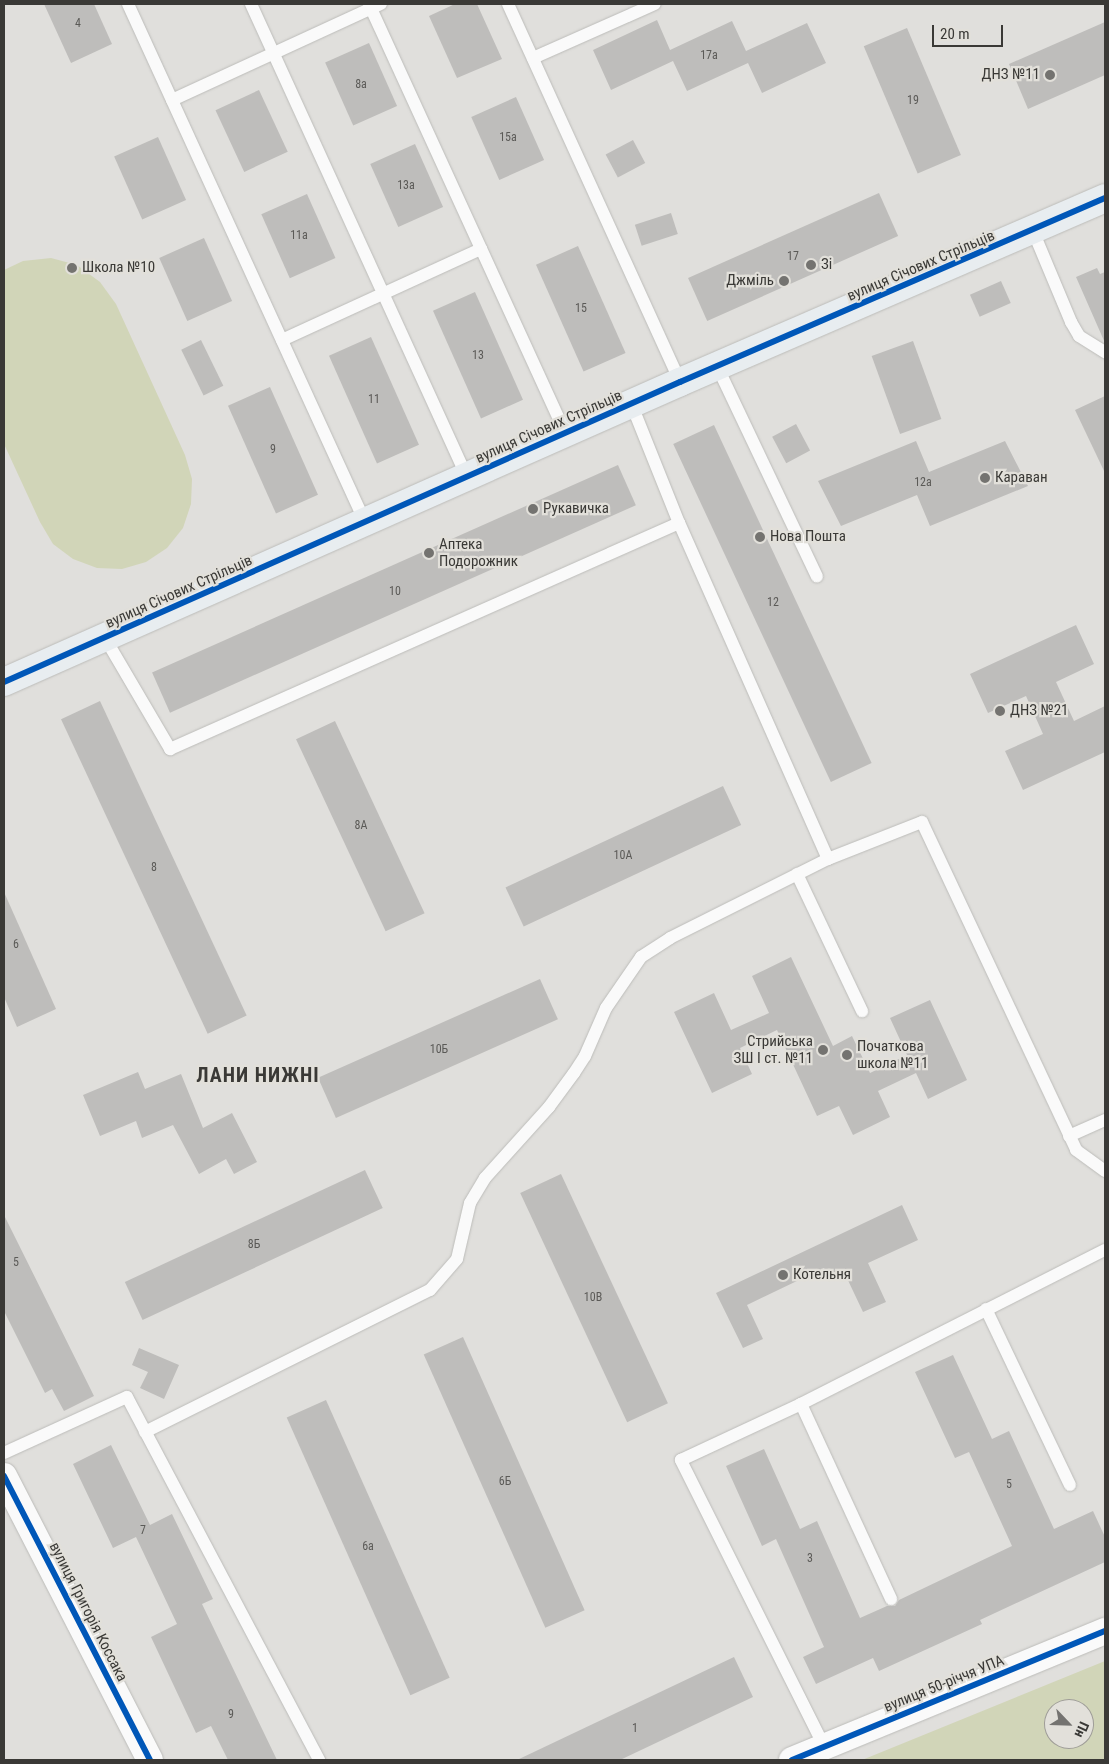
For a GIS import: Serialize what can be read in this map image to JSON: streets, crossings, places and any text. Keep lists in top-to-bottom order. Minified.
{"streets":{"street":["вулиця Січових Стрільців","вулиця Григорія Коссака","вулиця 50-річчя УПА"]},"districts":["ЛАНИ НИЖНІ"],"places":["ДНЗ №11","Зi","Школа №10","Джміль","Караван","Рукавичка","Нова Пошта","Аптека Подорожник","ДНЗ №21","Стрийська ЗШ I ст. №11","Початкова школа №11","Котельня"],"house_numbers":["4","17а","8а","19","15а","13а","11а","17","15","13","11","9","12а","10","12","8А","10А","8","6","10Б","8Б","5","10В","6Б","5","7","6а","3","9","1"],"scale_bar":"20 m","north":"bottom right"}
